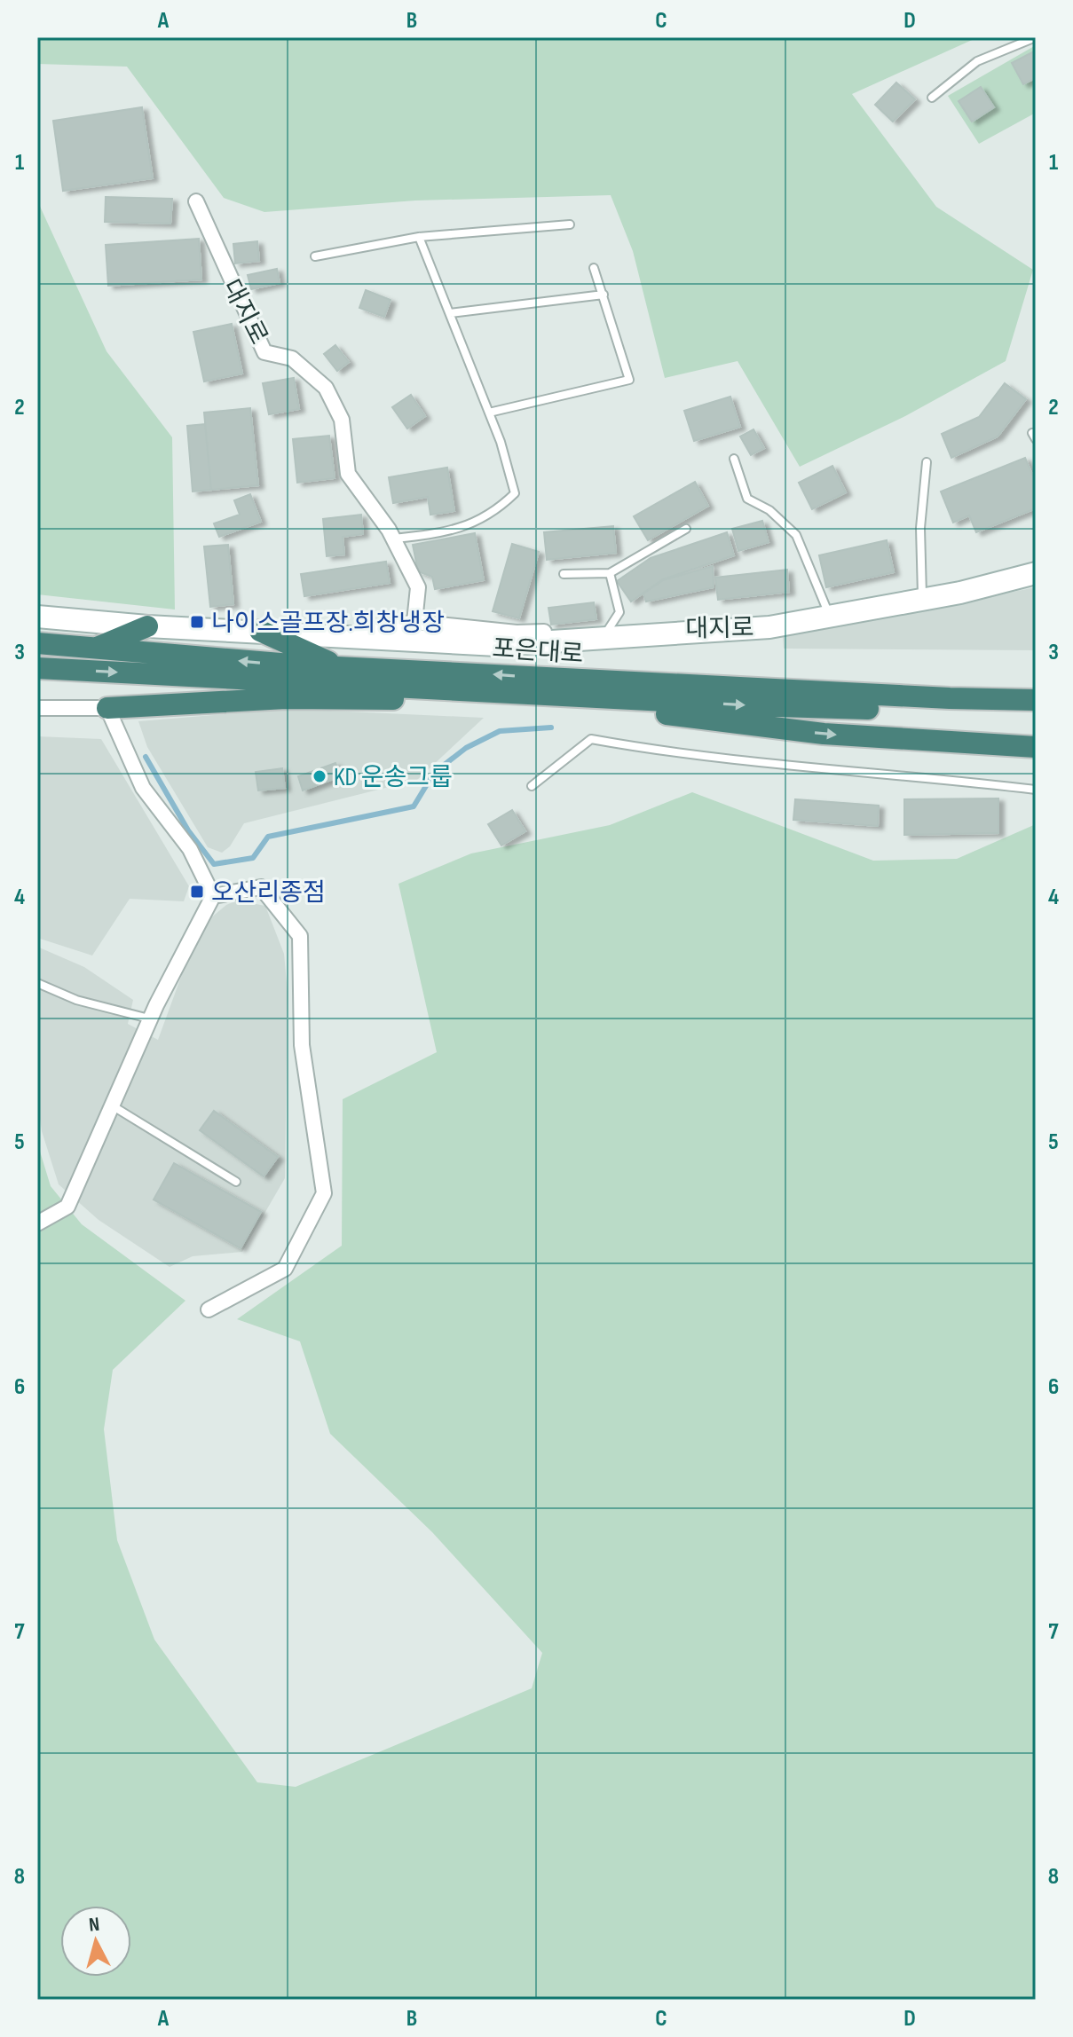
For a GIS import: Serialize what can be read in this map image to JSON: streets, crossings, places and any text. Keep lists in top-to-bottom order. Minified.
{"streets":{"highway":["포은대로"],"main road":["대지로"]},"places":{"transit":["나이스골프장.희창냉장","오산리종점"],"other":["KD 운송그룹"]},"north":"top","grid":{"columns":["A","B","C","D"],"rows":["1","2","3","4","5","6","7","8"]}}
